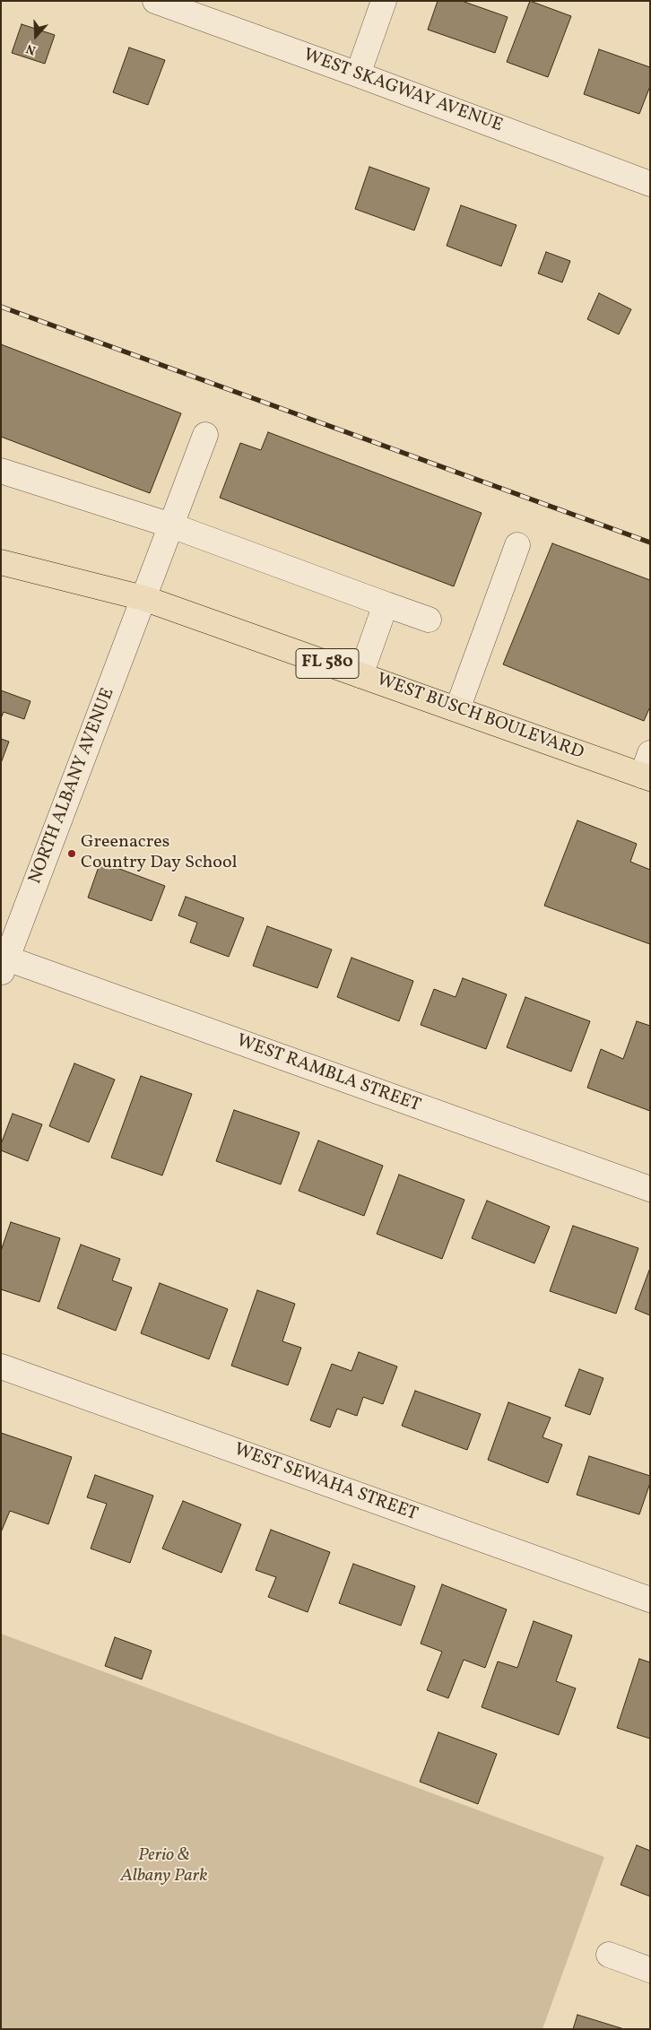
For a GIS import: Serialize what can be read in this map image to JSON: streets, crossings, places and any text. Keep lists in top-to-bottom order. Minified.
{"streets":{"main road":["FL 580","WEST BUSCH BOULEVARD"],"street":["WEST SKAGWAY AVENUE","NORTH ALBANY AVENUE","WEST RAMBLA STREET","WEST SEWAHA STREET"]},"crossings":[["WEST BUSCH BOULEVARD","NORTH ALBANY AVENUE"],["NORTH ALBANY AVENUE","WEST RAMBLA STREET"]],"parks":["Perio & Albany Park"],"places":["Greenacres Country Day School"],"north":"bottom"}
